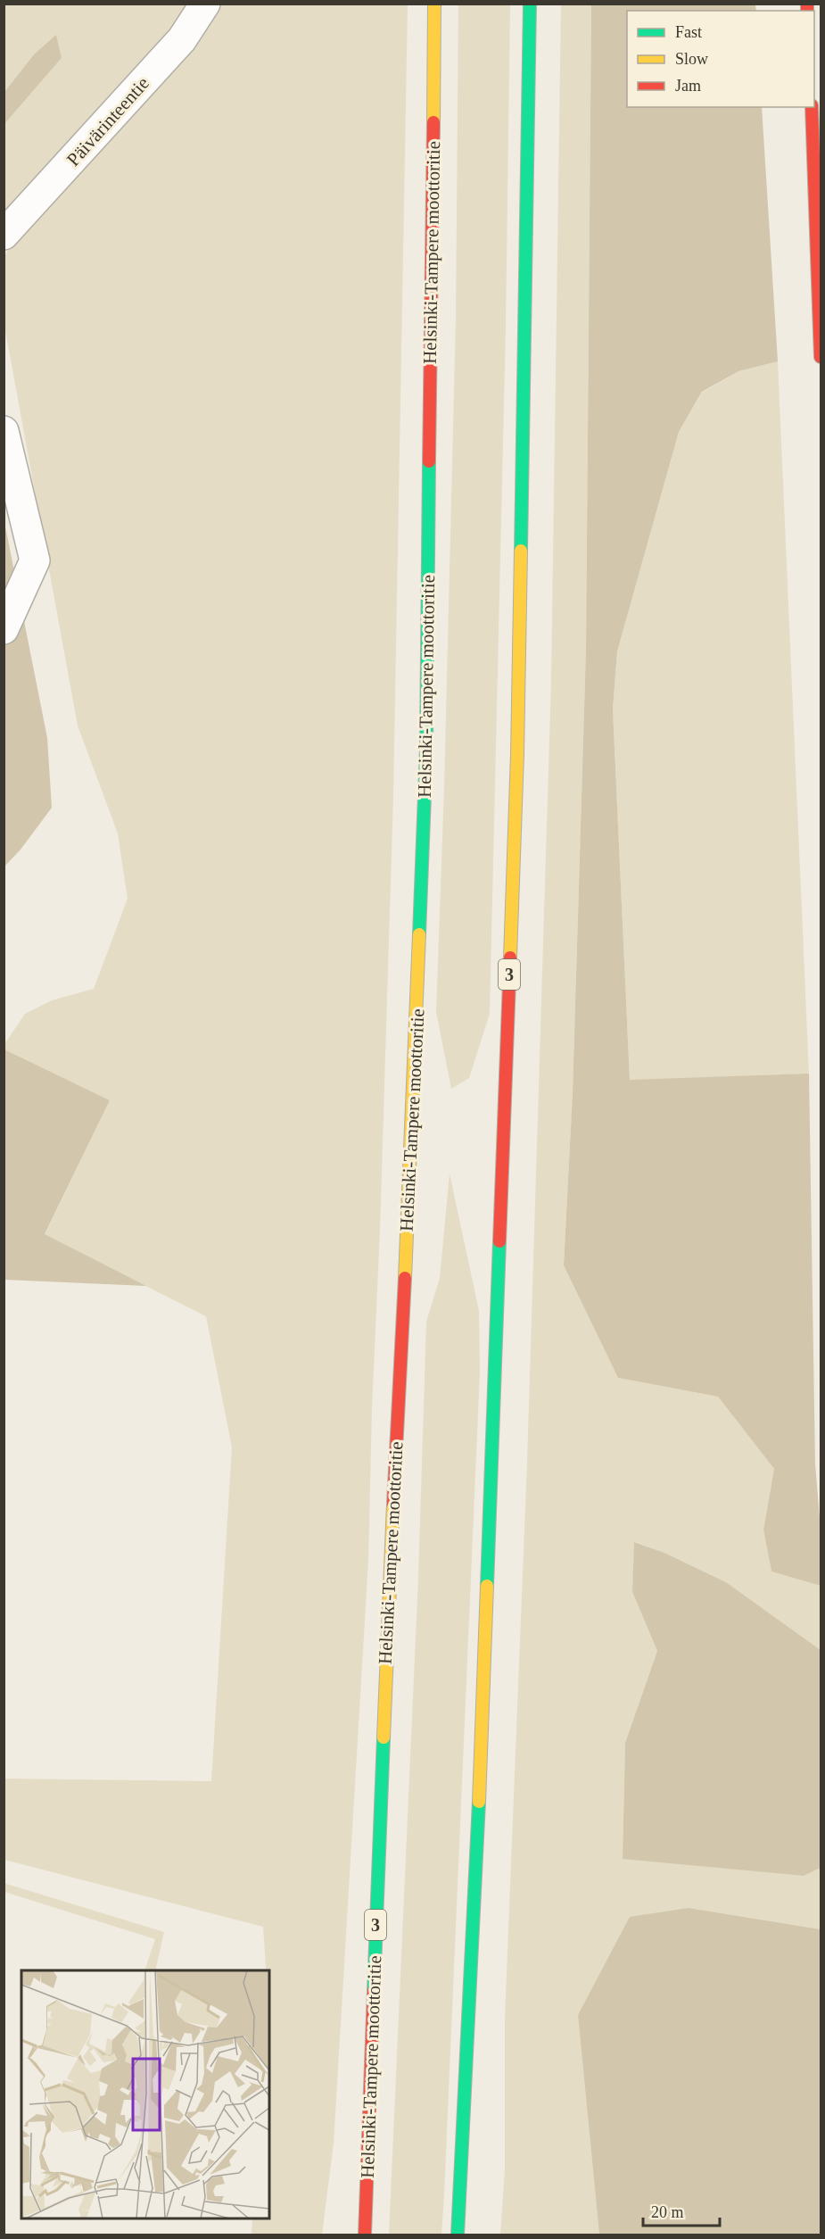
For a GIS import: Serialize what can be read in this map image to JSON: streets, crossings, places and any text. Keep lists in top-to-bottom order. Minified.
{"streets":{"main road":["Helsinki-Tampere moottoritie","3"],"street":["Päivärinteentie"]},"legend":["Fast","Slow","Jam"],"scale_bar":"20 m"}
